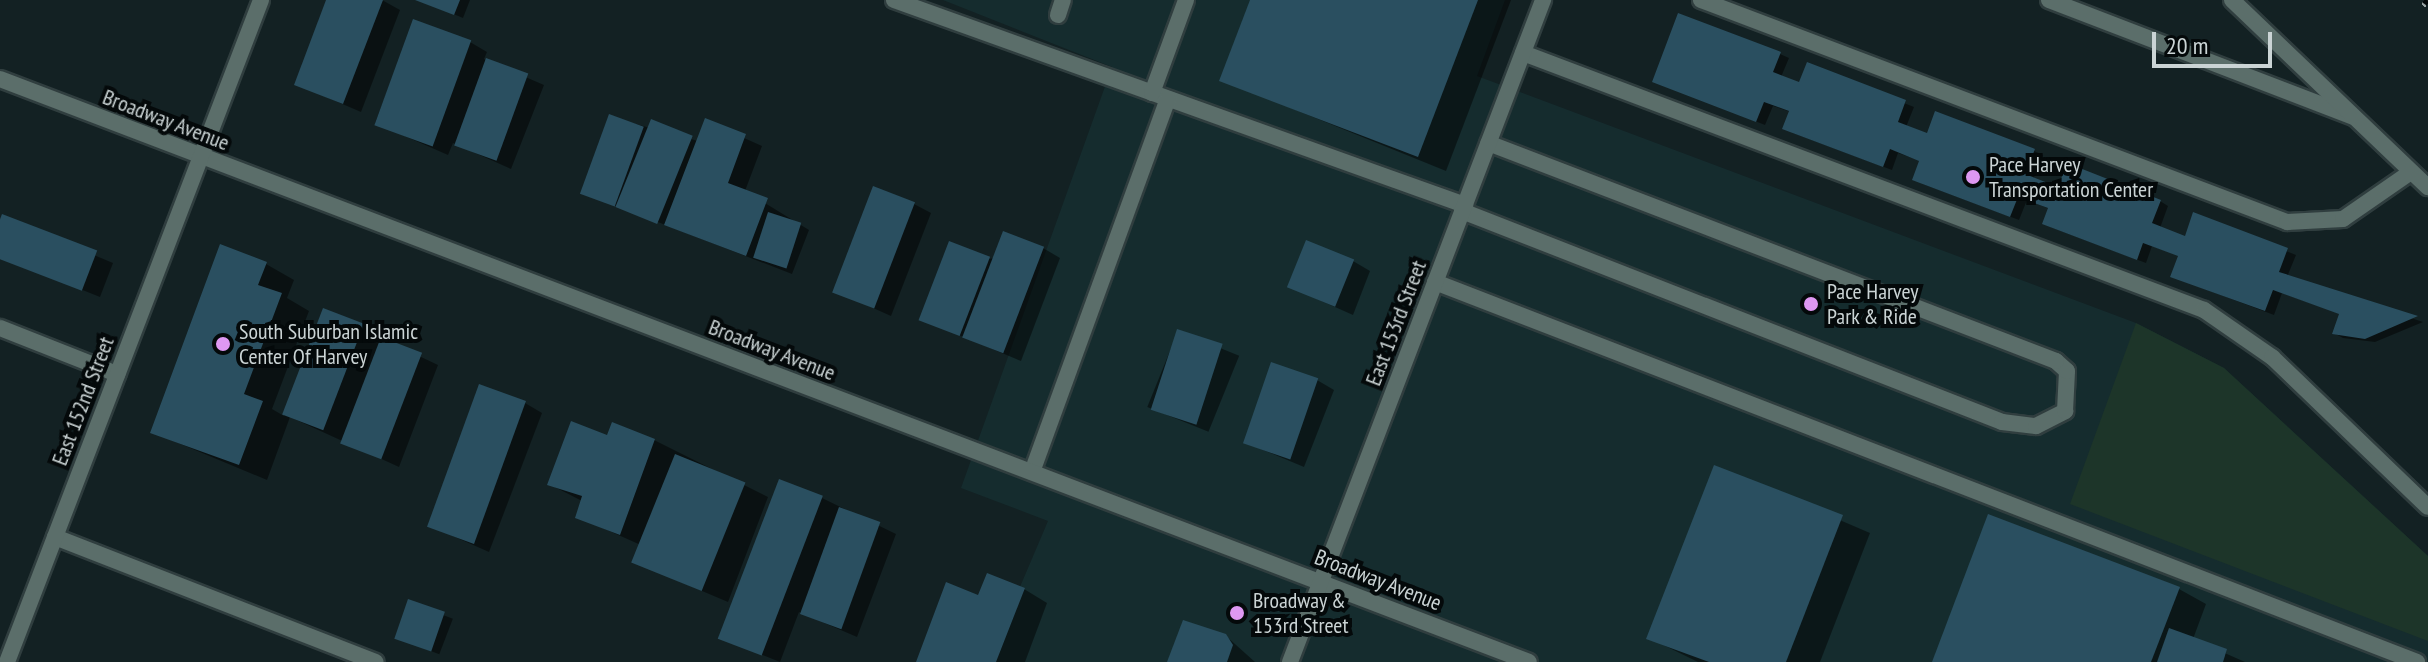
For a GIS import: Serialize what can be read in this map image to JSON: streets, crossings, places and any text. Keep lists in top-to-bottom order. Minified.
{"streets":{"street":["Broadway Avenue","East 153rd Street","East 152nd Street"]},"crossings":[["Broadway Avenue","East 153rd Street"],["Broadway Avenue","East 152nd Street"]],"places":["Pace Harvey Transportation Center","Pace Harvey Park & Ride","South Suburban Islamic Center Of Harvey","Broadway & 153rd Street"],"scale_bar":"20 m"}
